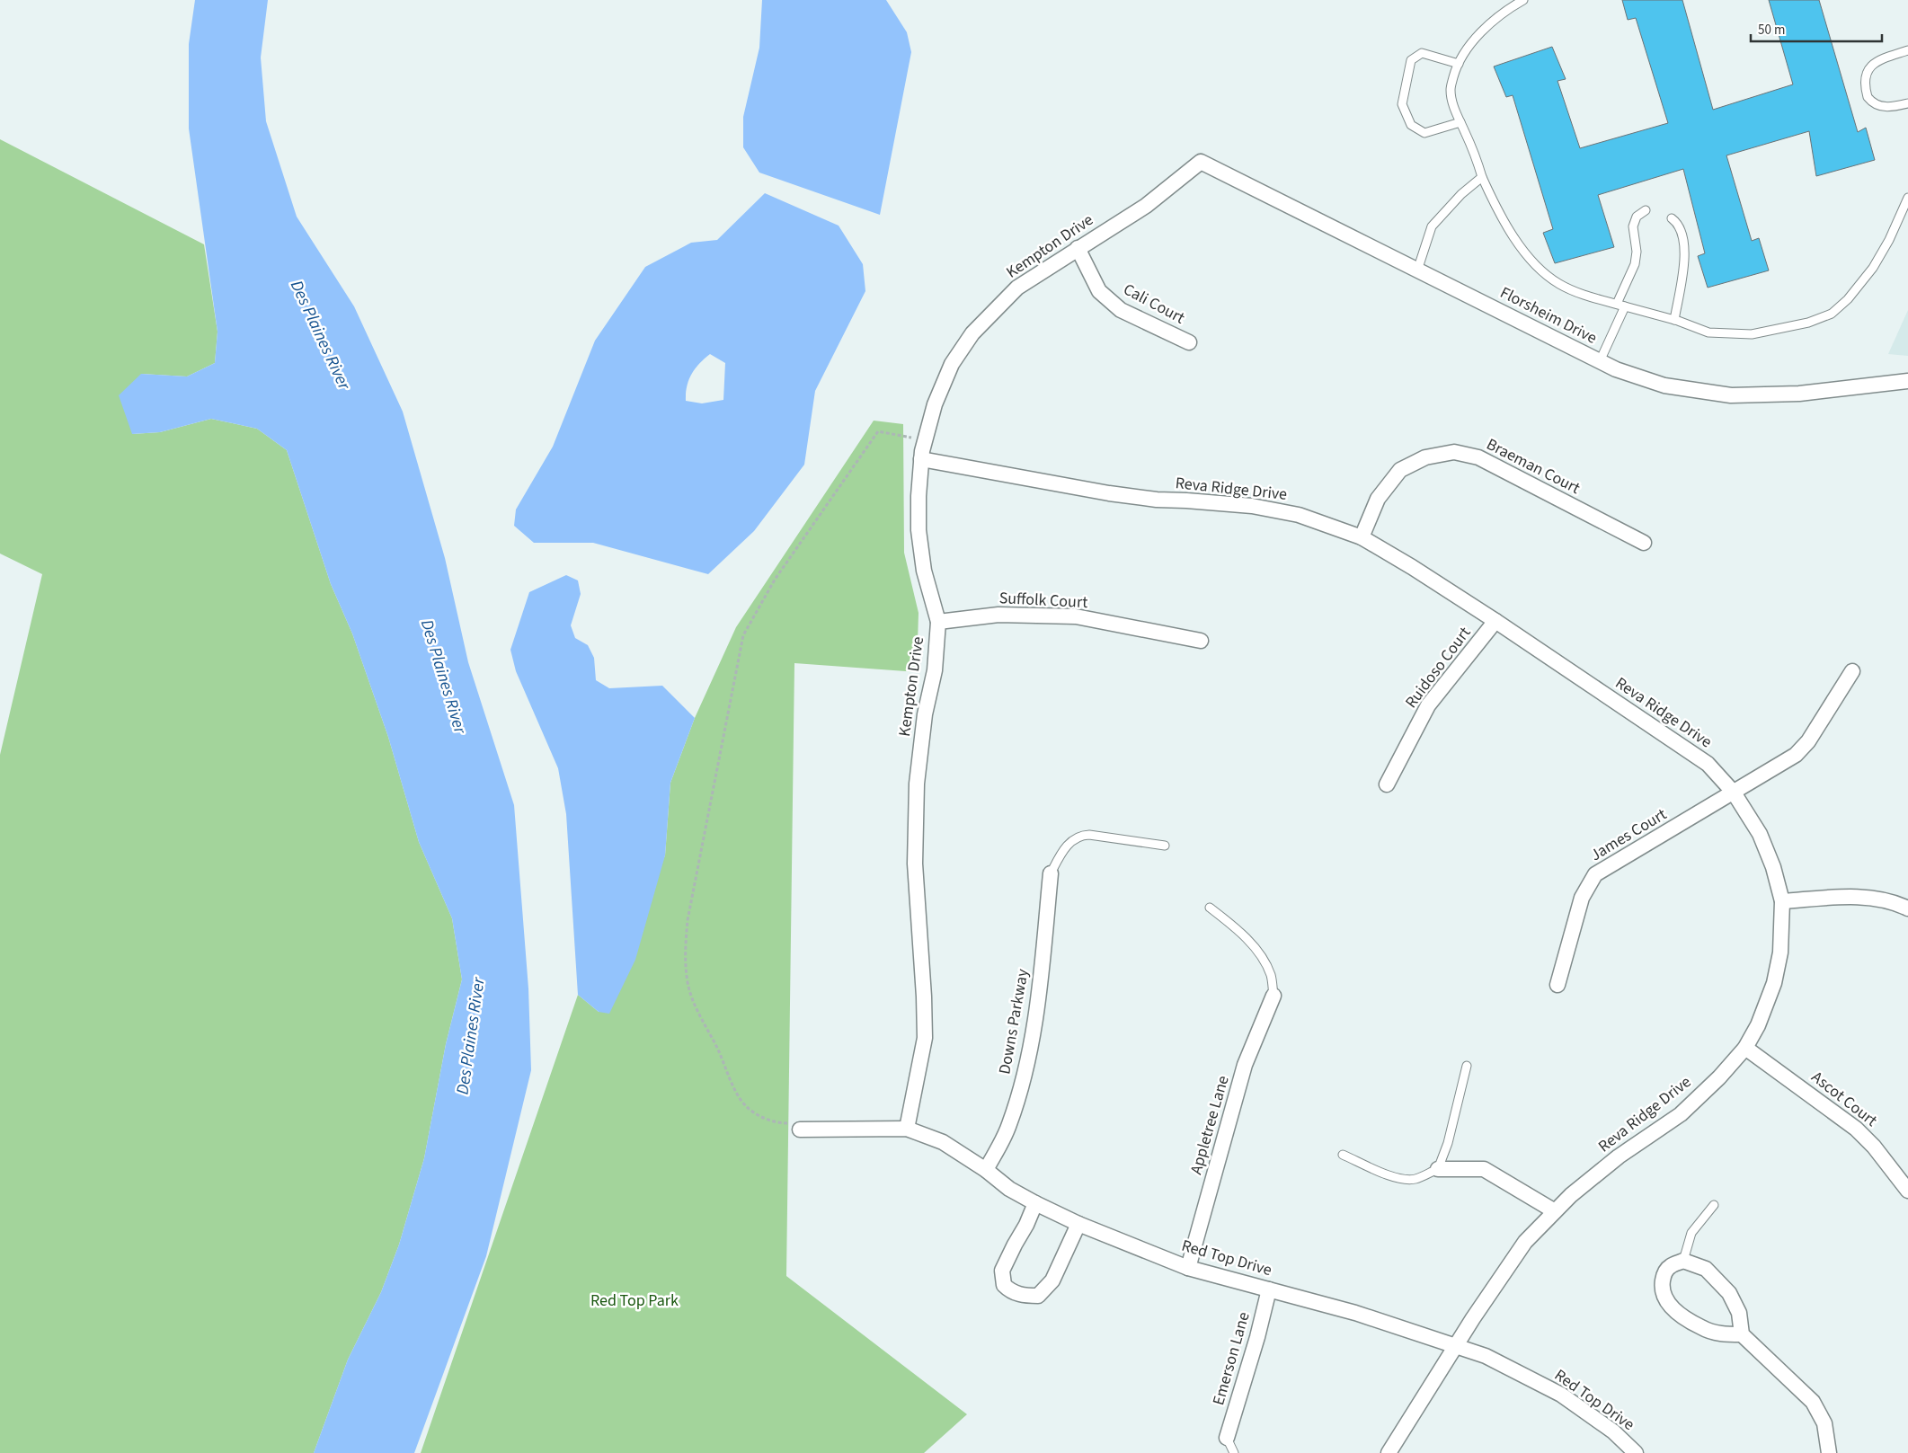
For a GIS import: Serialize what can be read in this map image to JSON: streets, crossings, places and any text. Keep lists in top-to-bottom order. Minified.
{"streets":{"street":["Kempton Drive","Cali Court","Florsheim Drive","Braeman Court","Reva Ridge Drive","Suffolk Court","Ruidoso Court","James Court","Downs Parkway","Ascot Court","Appletree Lane","Red Top Drive","Emerson Lane"]},"crossings":[["Kempton Drive","Cali Court"],["Kempton Drive","Florsheim Drive"],["Kempton Drive","Reva Ridge Drive"],["Kempton Drive","Suffolk Court"],["Kempton Drive","Red Top Drive"],["Braeman Court","Reva Ridge Drive"],["Reva Ridge Drive","Ruidoso Court"],["Reva Ridge Drive","James Court"],["Reva Ridge Drive","Ascot Court"],["Reva Ridge Drive","Red Top Drive"],["Downs Parkway","Red Top Drive"],["Appletree Lane","Red Top Drive"],["Red Top Drive","Emerson Lane"]],"water":["Des Plaines River"],"parks":["Red Top Park"],"scale_bar":"50 m"}
